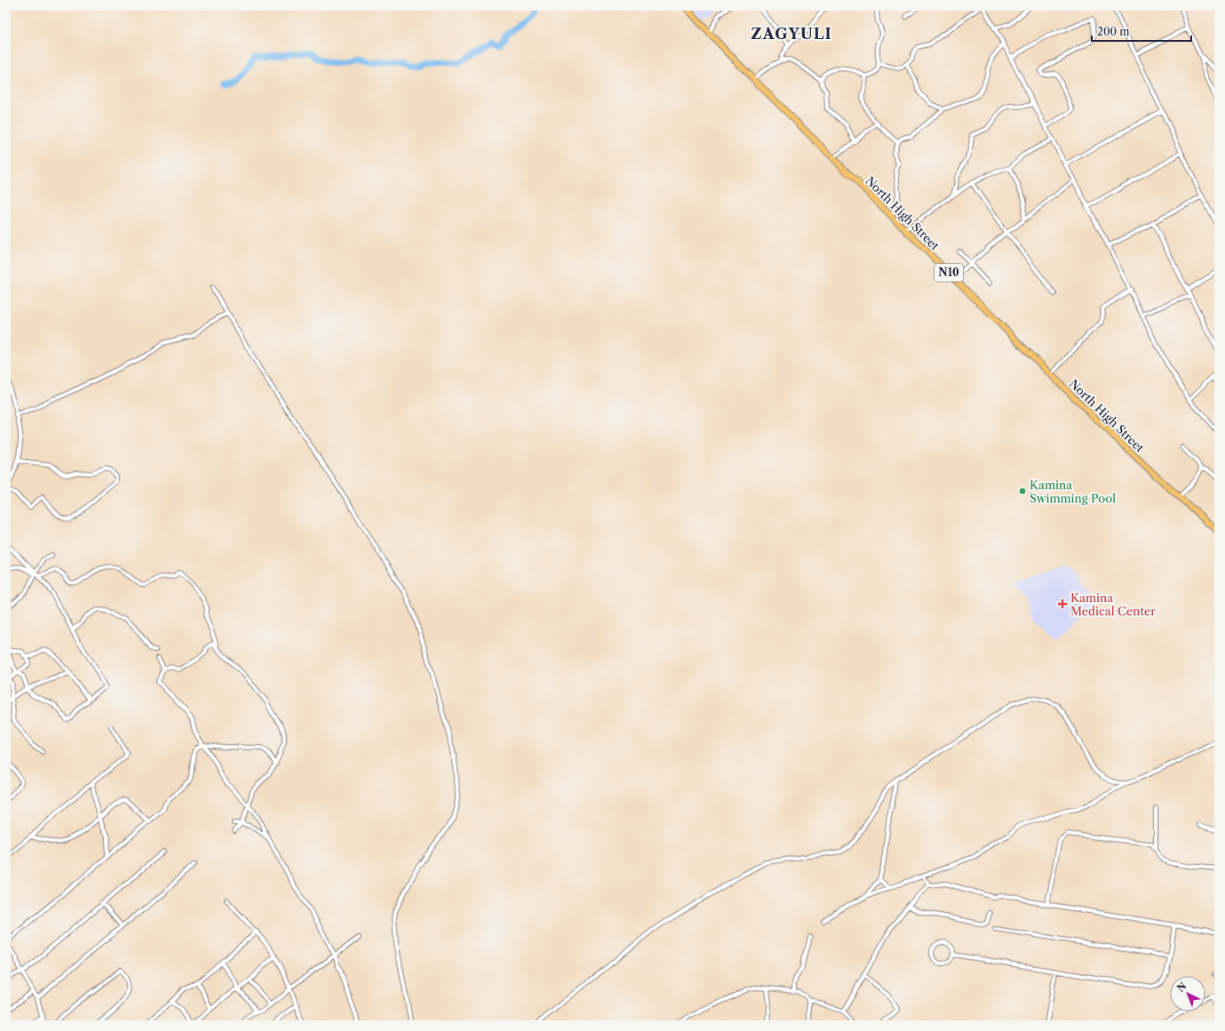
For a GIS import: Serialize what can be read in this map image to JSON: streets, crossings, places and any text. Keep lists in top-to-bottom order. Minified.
{"streets":{"highway":["North High Street","N10"]},"districts":["ZAGYULI"],"places":{"other":["Kamina Swimming Pool"],"health":["Kamina Medical Center"]},"scale_bar":"200 m","north":"top left"}
